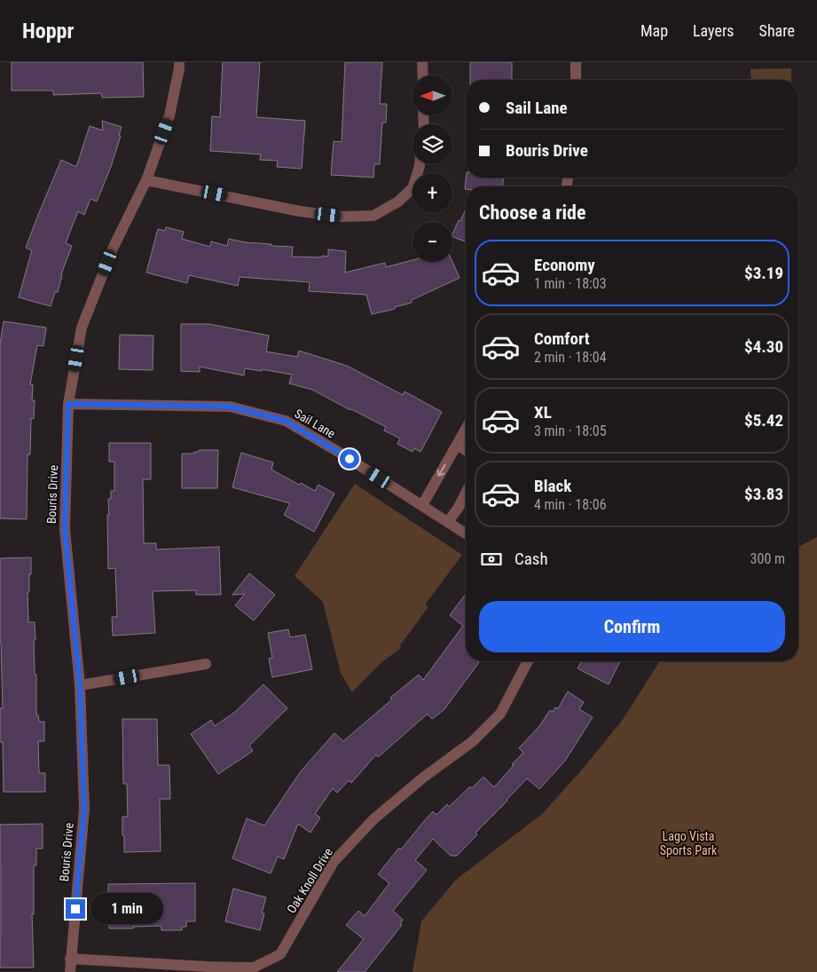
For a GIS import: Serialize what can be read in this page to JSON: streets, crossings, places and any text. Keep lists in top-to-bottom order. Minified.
{"streets":{"street":["Sail Lane","Bouris Drive","Oak Knoll Drive"]},"crossings":[["Sail Lane","Bouris Drive"],["Bouris Drive","Oak Knoll Drive"]],"parks":["Lago Vista Sports Park"],"north":"left","page":{"header":"Hoppr","nav":["Map","Layers","Share"],"map_buttons":["+","−"],"banner":["Sail Lane","Bouris Drive"],"heading":"Choose a ride","list":[{"name":"Economy","note":"1 min · 18:03","value":"$3.19"},{"name":"Comfort","note":"2 min · 18:04","value":"$4.30"},{"name":"XL","note":"3 min · 18:05","value":"$5.42"},{"name":"Black","note":"4 min · 18:06","value":"$3.83"}],"pay":["Cash","300 m"],"buttons":"Confirm","bubble":"1 min"}}
